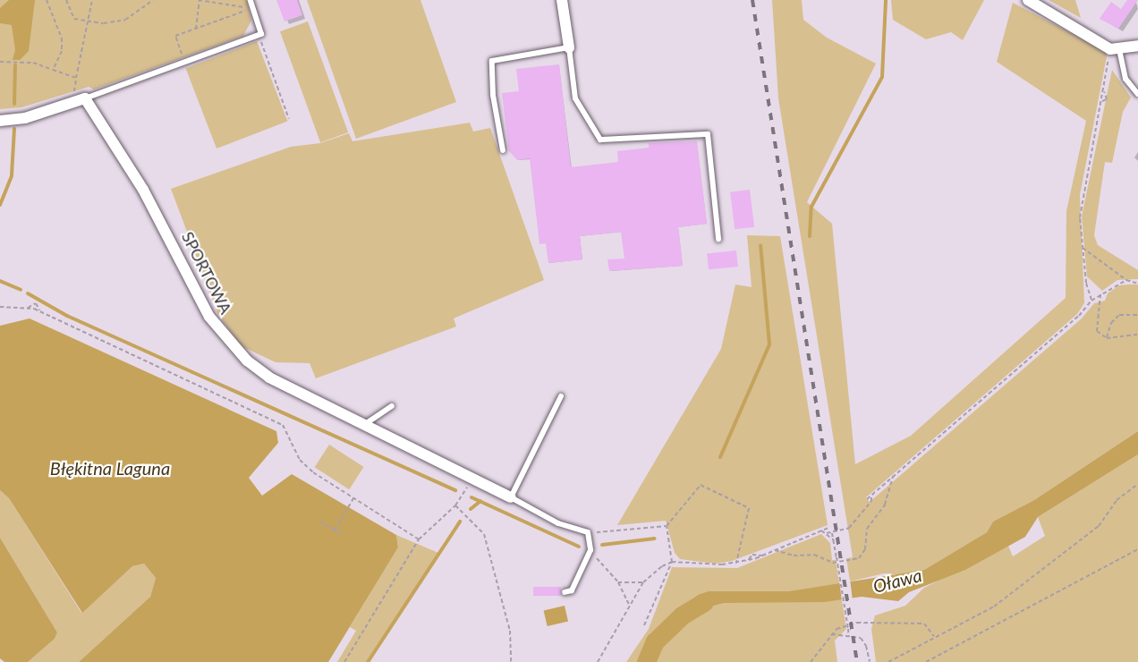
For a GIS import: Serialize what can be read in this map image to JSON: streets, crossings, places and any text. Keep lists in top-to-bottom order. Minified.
{"streets":{"street":["SPORTOWA"]},"water":["Błękitna Laguna","Oława"]}
